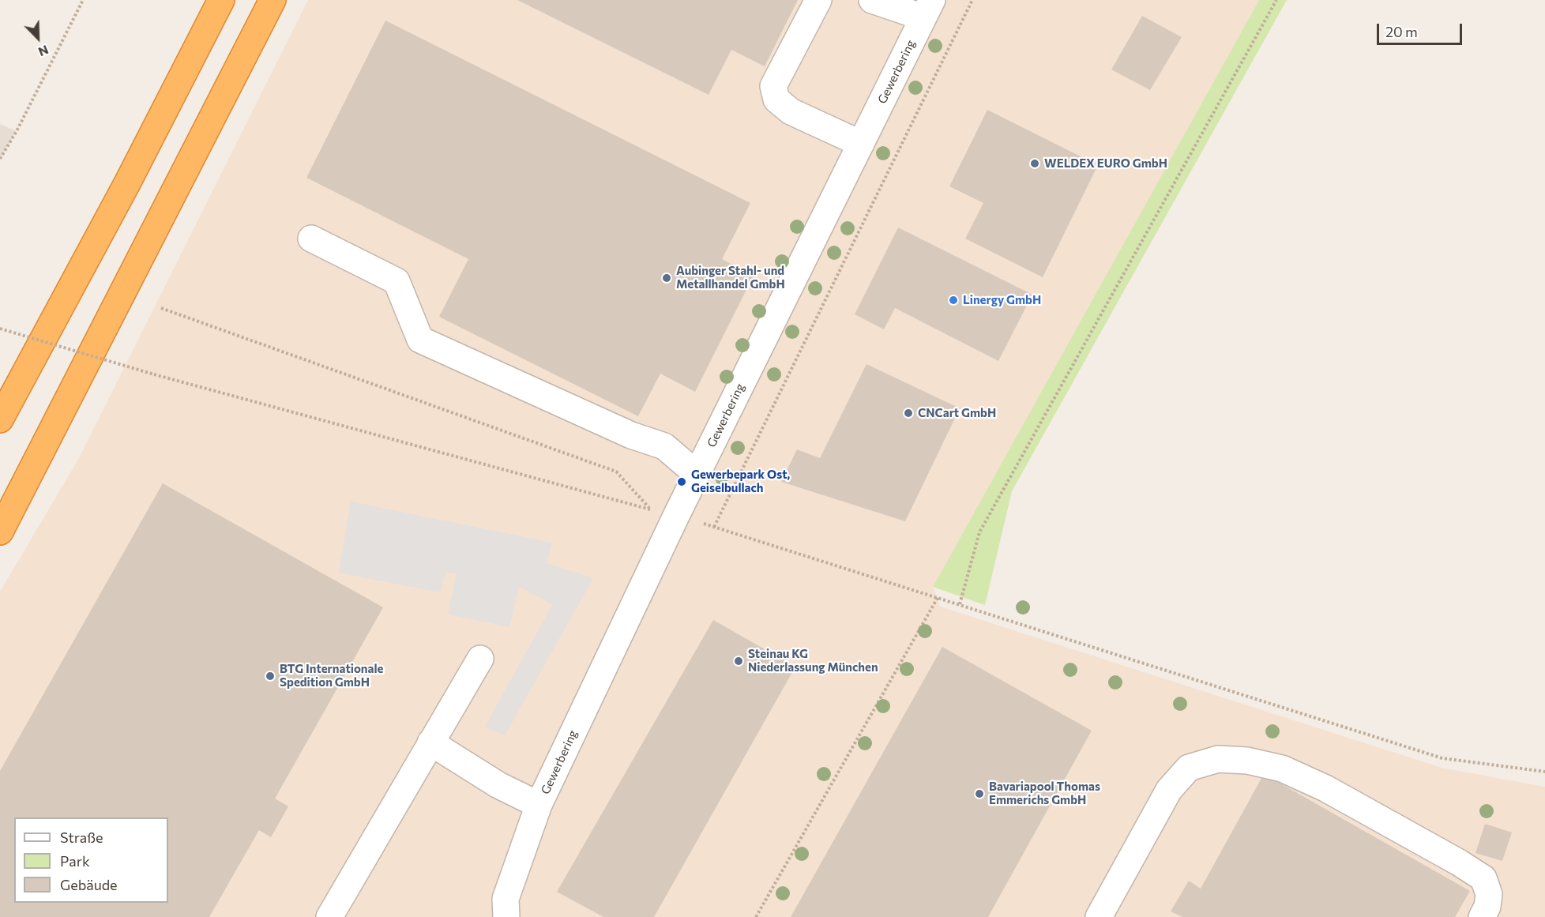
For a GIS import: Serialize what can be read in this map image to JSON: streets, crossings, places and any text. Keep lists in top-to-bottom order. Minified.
{"streets":{"street":["Gewerbering"]},"places":["WELDEX EURO GmbH","Aubinger Stahl- und Metallhandel GmbH","Linergy GmbH","CNCart GmbH","Gewerbepark Ost, Geiselbullach","Steinau KG Niederlassung München","BTG Internationale Spedition GmbH","Bavariapool Thomas Emmerichs GmbH"],"legend":["Straße","Park","Gebäude"],"scale_bar":"20 m","north":"bottom right"}
